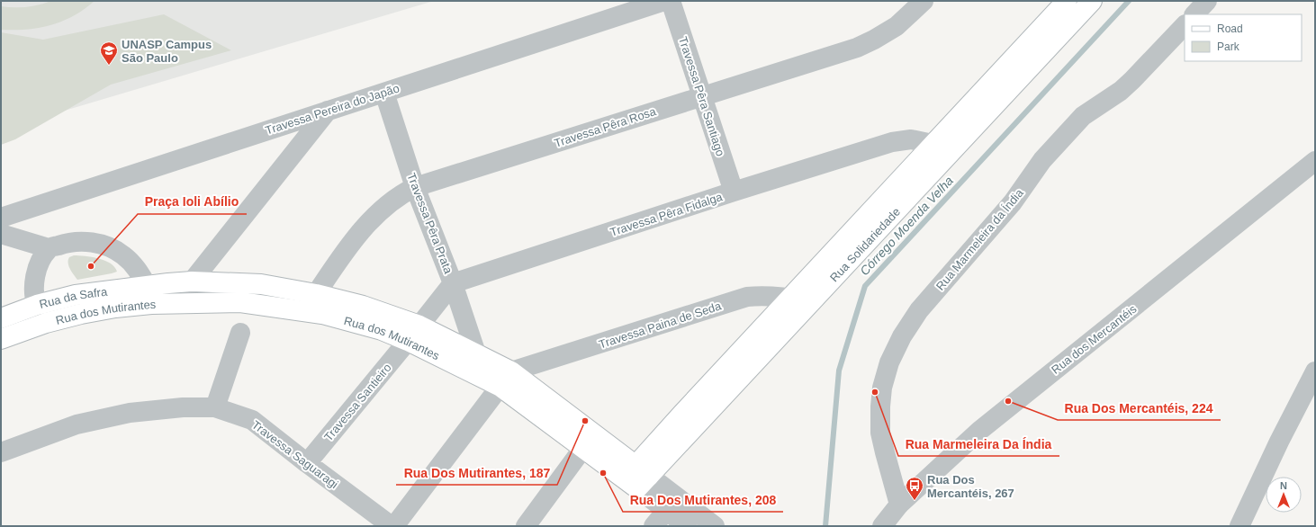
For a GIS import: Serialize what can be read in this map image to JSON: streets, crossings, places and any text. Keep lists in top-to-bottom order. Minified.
{"streets":{"main road":["Rua Solidariedade","Rua da Safra","Rua dos Mutirantes"],"street":["Travessa Pêra Santiago","Travessa Pereira do Japão","Travessa Pêra Rosa","Travessa Pêra Fidalga","Travessa Pêra Prata","Rua Marmeleira da Índia","Travessa Paina de Seda","Rua dos Mercantéis","Travessa Santieiro","Travessa Saguaragi"]},"crossings":[["Travessa Pêra Santiago","Travessa Pêra Rosa"],["Travessa Pêra Santiago","Travessa Pêra Fidalga"],["Travessa Pereira do Japão","Travessa Pêra Prata"],["Travessa Pêra Rosa","Travessa Pêra Prata"],["Travessa Pêra Rosa","Rua dos Mutirantes"],["Travessa Pêra Fidalga","Travessa Pêra Prata"],["Travessa Pêra Fidalga","Rua Solidariedade"],["Travessa Pêra Prata","Rua dos Mutirantes"],["Rua Marmeleira da Índia","Rua dos Mercantéis"],["Rua Solidariedade","Rua dos Mutirantes"],["Rua Solidariedade","Travessa Paina de Seda"],["Rua da Safra","Rua dos Mutirantes"],["Rua dos Mutirantes","Travessa Paina de Seda"],["Rua dos Mutirantes","Travessa Santieiro"],["Travessa Santieiro","Travessa Saguaragi"]],"water":["Córrego Moenda Velha"],"places":{"school or university":["UNASP Campus São Paulo"],"other":["Praça Ioli Abílio","Rua Marmeleira Da Índia","Rua Dos Mercantéis, 224","Rua Dos Mutirantes, 187","Rua Dos Mutirantes, 208"],"bus stop":["Rua Dos Mercantéis, 267"]},"legend":["Road","Park"],"north":"top"}
